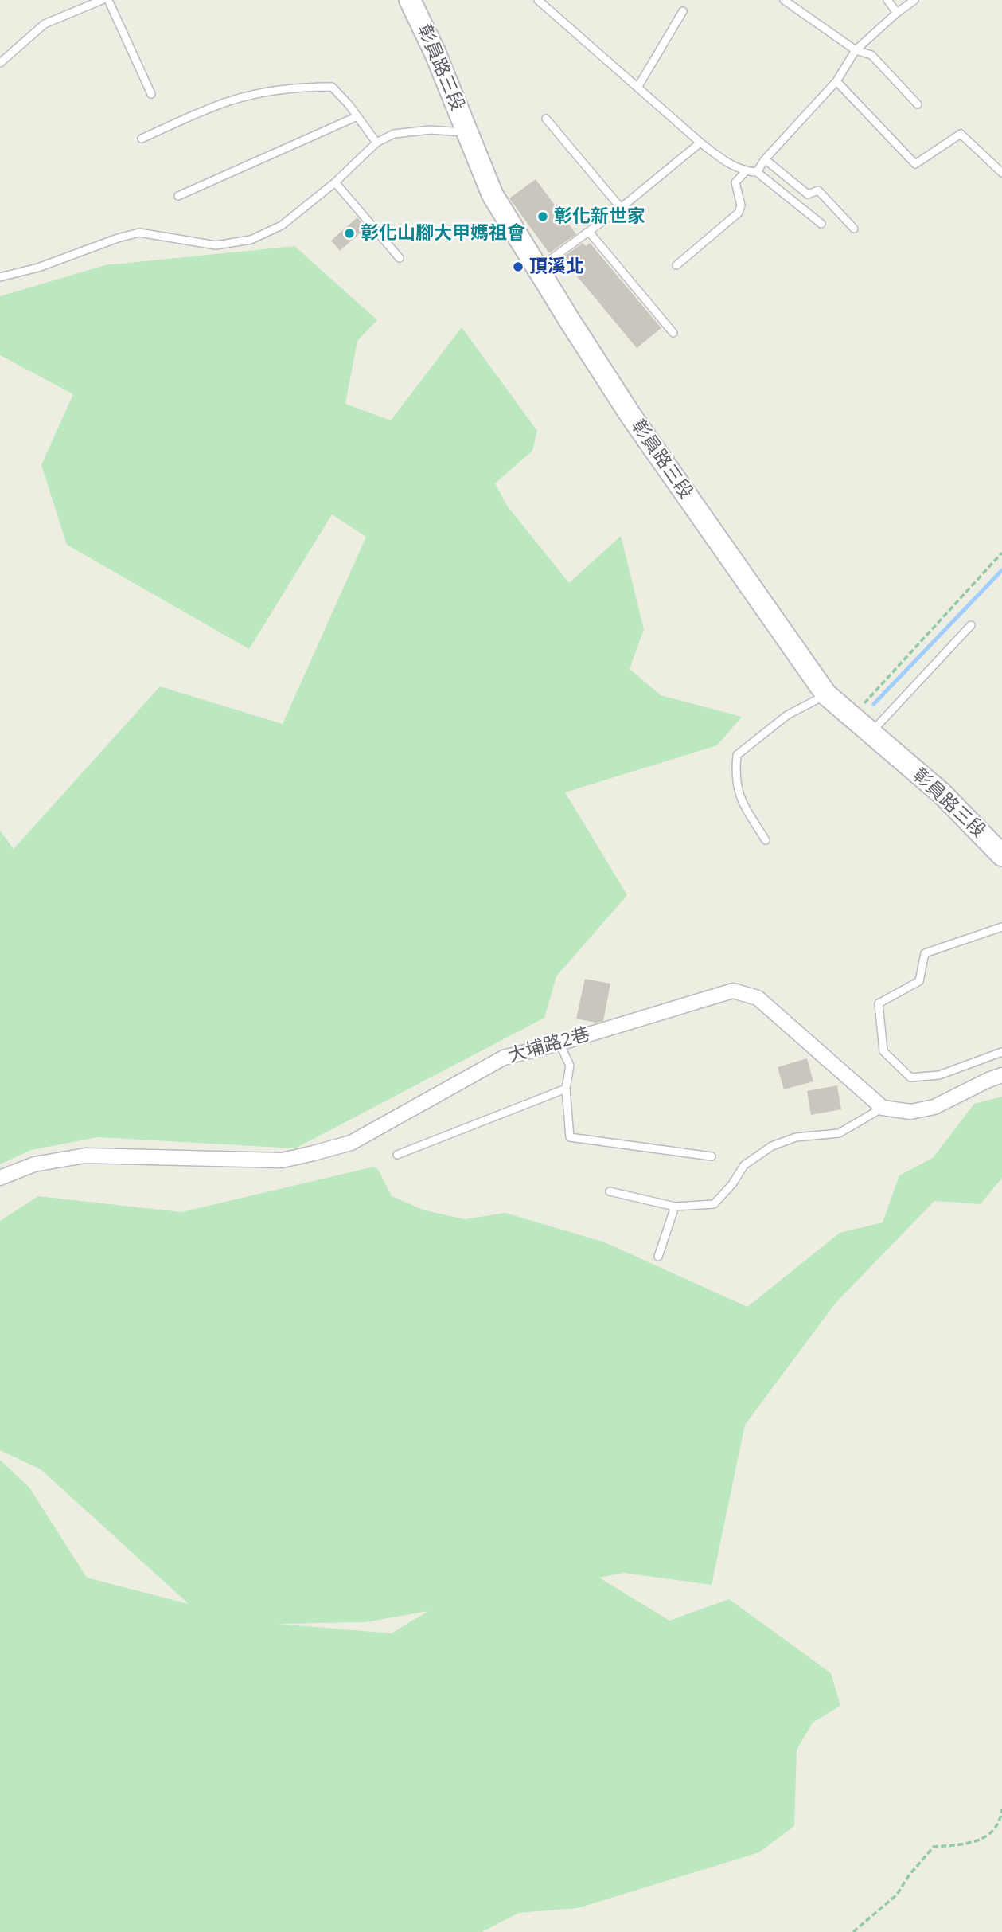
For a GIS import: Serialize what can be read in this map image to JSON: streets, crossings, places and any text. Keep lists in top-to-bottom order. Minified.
{"streets":{"main road":["彰員路三段"],"street":["大埔路2巷"]},"places":["彰化新世家","彰化山腳大甲媽祖會","頂溪北"]}
